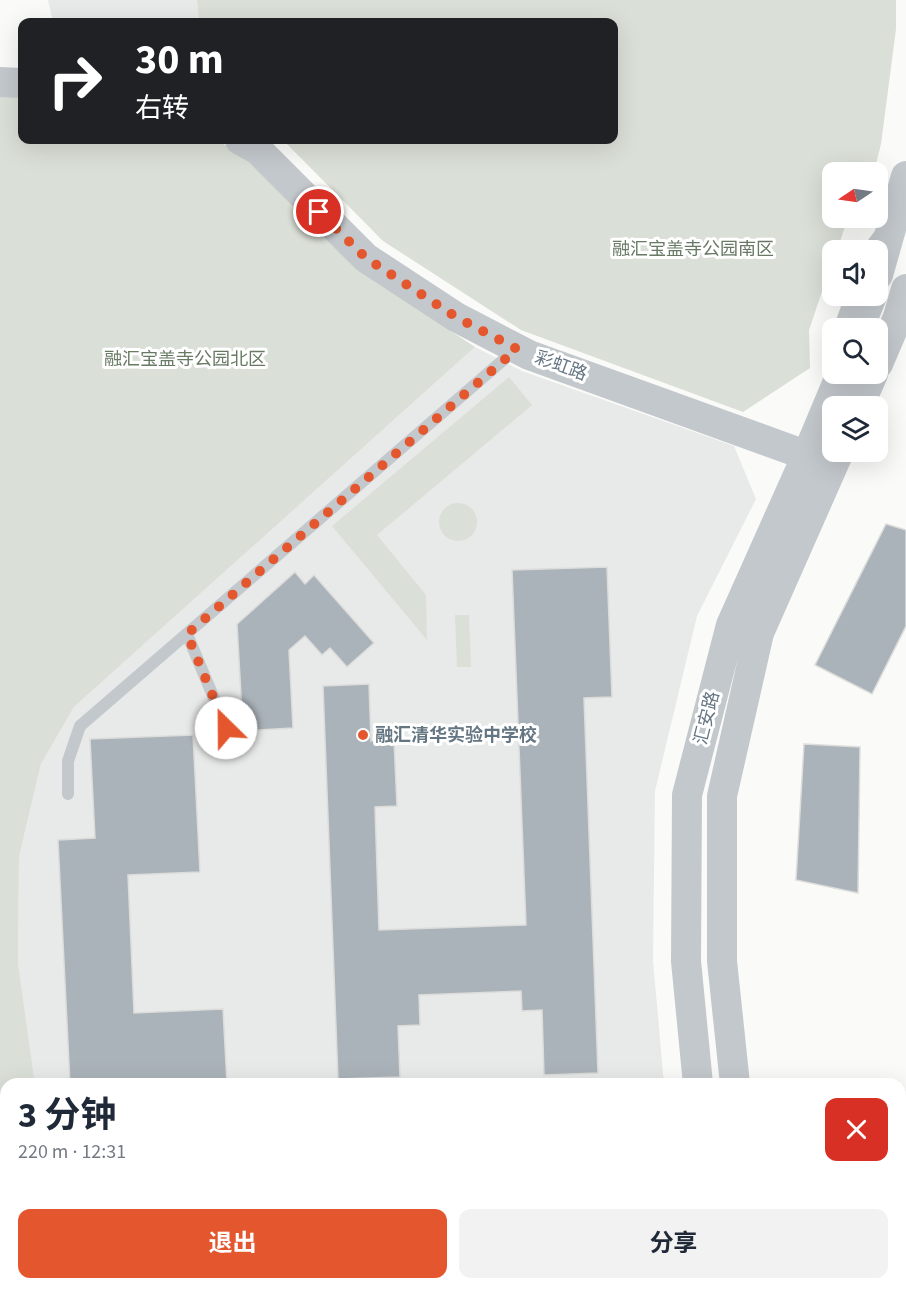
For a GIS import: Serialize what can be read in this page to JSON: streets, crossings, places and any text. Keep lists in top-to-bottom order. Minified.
{"streets":{"street":["彩虹路","汇安路"]},"parks":["融汇宝盖寺公园南区","融汇宝盖寺公园北区"],"places":["融汇清华实验中学校"],"north":"left","page":{"turn":["30 m","右转"],"heading":["3 分钟","220 m · 12:31"],"buttons":["退出","分享"]}}
